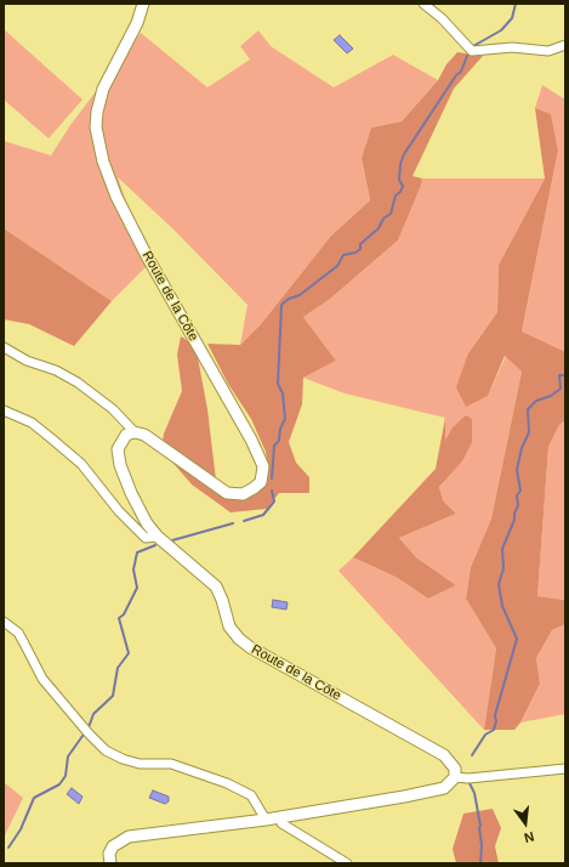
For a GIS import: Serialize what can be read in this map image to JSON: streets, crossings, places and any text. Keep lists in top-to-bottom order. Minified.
{"streets":{"street":["Route de la Côte"]},"north":"bottom"}
